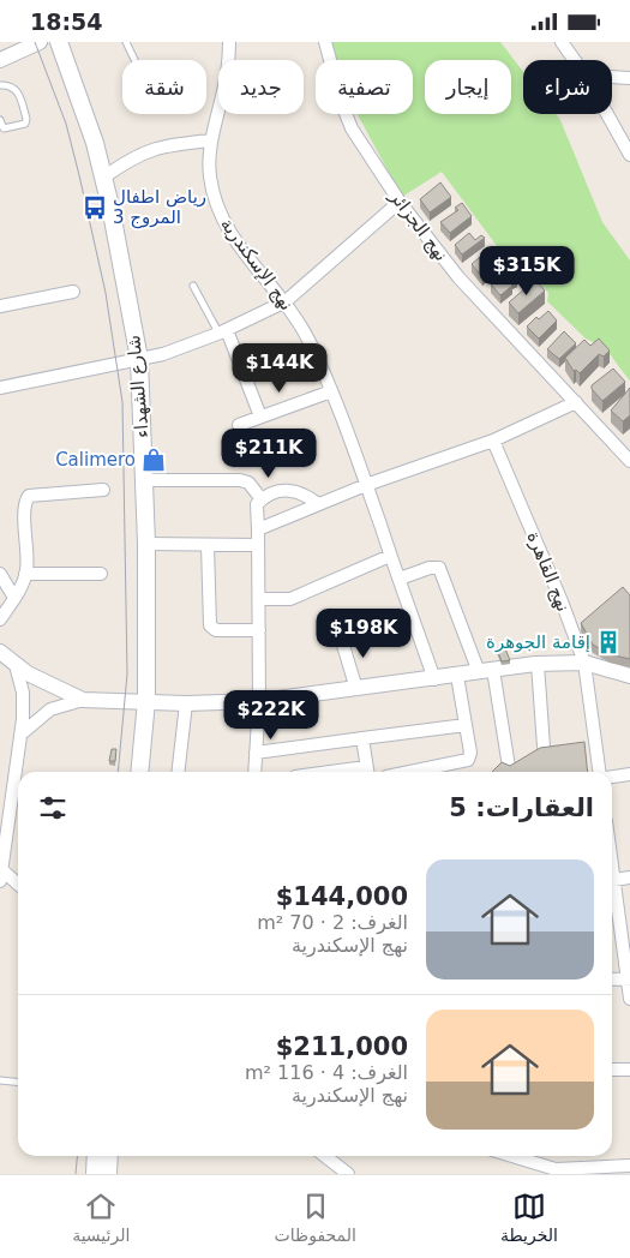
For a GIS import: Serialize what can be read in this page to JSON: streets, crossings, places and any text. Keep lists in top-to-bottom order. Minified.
{"streets":{"main road":["شارع الشهداء"],"street":["نهج الجزائر","نهج الإسكندرية","نهج القاهرة"]},"places":{"bus stop":["رياض اطفال المروج 3"],"shop":["Calimero"],"building":["إقامة الجوهرة"]},"page":{"status":"18:54","chip":["شراء","إيجار","تصفية","جديد","شقة"],"price":["$315K","$144K","$211K","$198K","$222K"],"heading":"العقارات: 5","list":[{"name":"$144,000","note":"الغرف: 2 · 70 m² · نهج الإسكندرية"},{"name":"$211,000","note":"الغرف: 4 · 116 m² · نهج الإسكندرية"}],"tabs":["الخريطة","المحفوظات","الرئيسية"]}}
